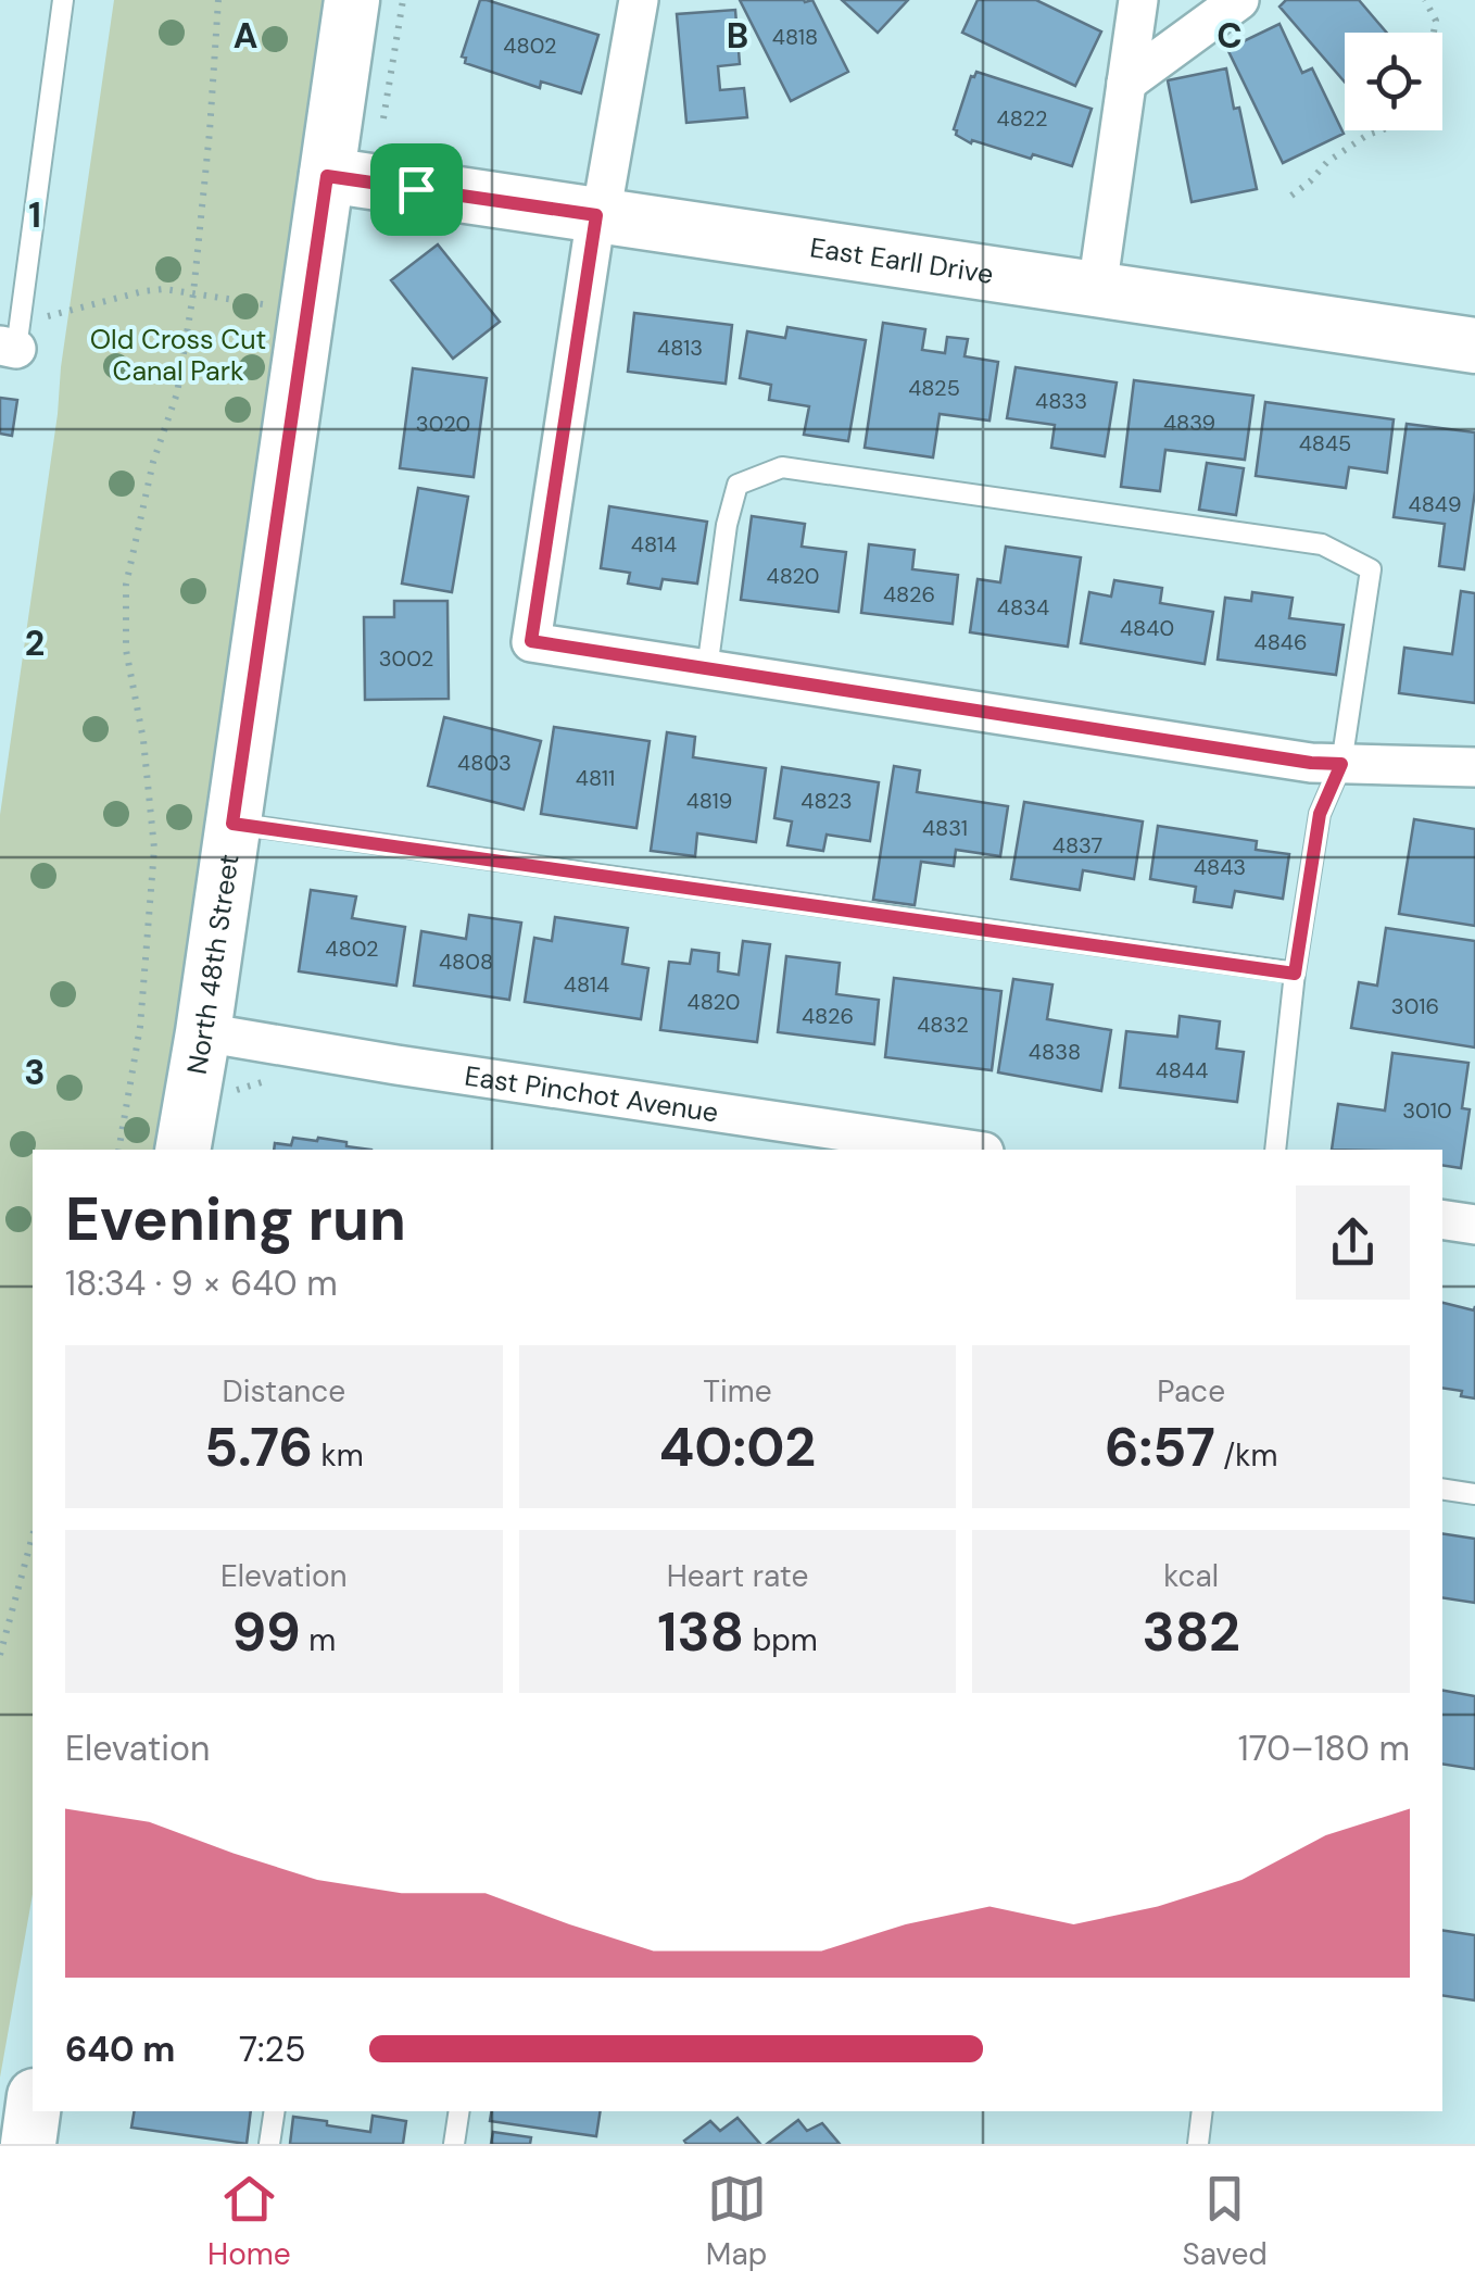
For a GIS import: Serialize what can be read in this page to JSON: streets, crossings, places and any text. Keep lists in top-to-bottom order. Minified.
{"streets":{"street":["East Earll Drive","North 48th Street","East Pinchot Avenue"]},"crossings":[["East Earll Drive","North 48th Street"],["North 48th Street","East Pinchot Avenue"]],"parks":["Old Cross Cut Canal Park"],"house_numbers":["4818","4802","4822","4813","4825","4833","4839","3020","4845","4849","4814","4820","4826","4834","4840","4846","3002","4803","4811","4819","4823","4831","4837","4843","4802","4808","4814","4820","3016","4826","4832","4838","4844","3010"],"page":{"heading":["Evening run","18:34 · 9 × 640 m"],"stats":[["Distance","5.76 km"],["Time","40:02"],["Pace","6:57 /km"],["Elevation","99 m"],["Heart rate","138 bpm"],["kcal","382"]],"chart":["Elevation","170–180 m"],"list":[{"name":"640 m","note":"7:25"}],"tabs":["Home","Map","Saved"]},"grid":{"columns":["A","B","C"],"rows":["1","2","3"]}}
